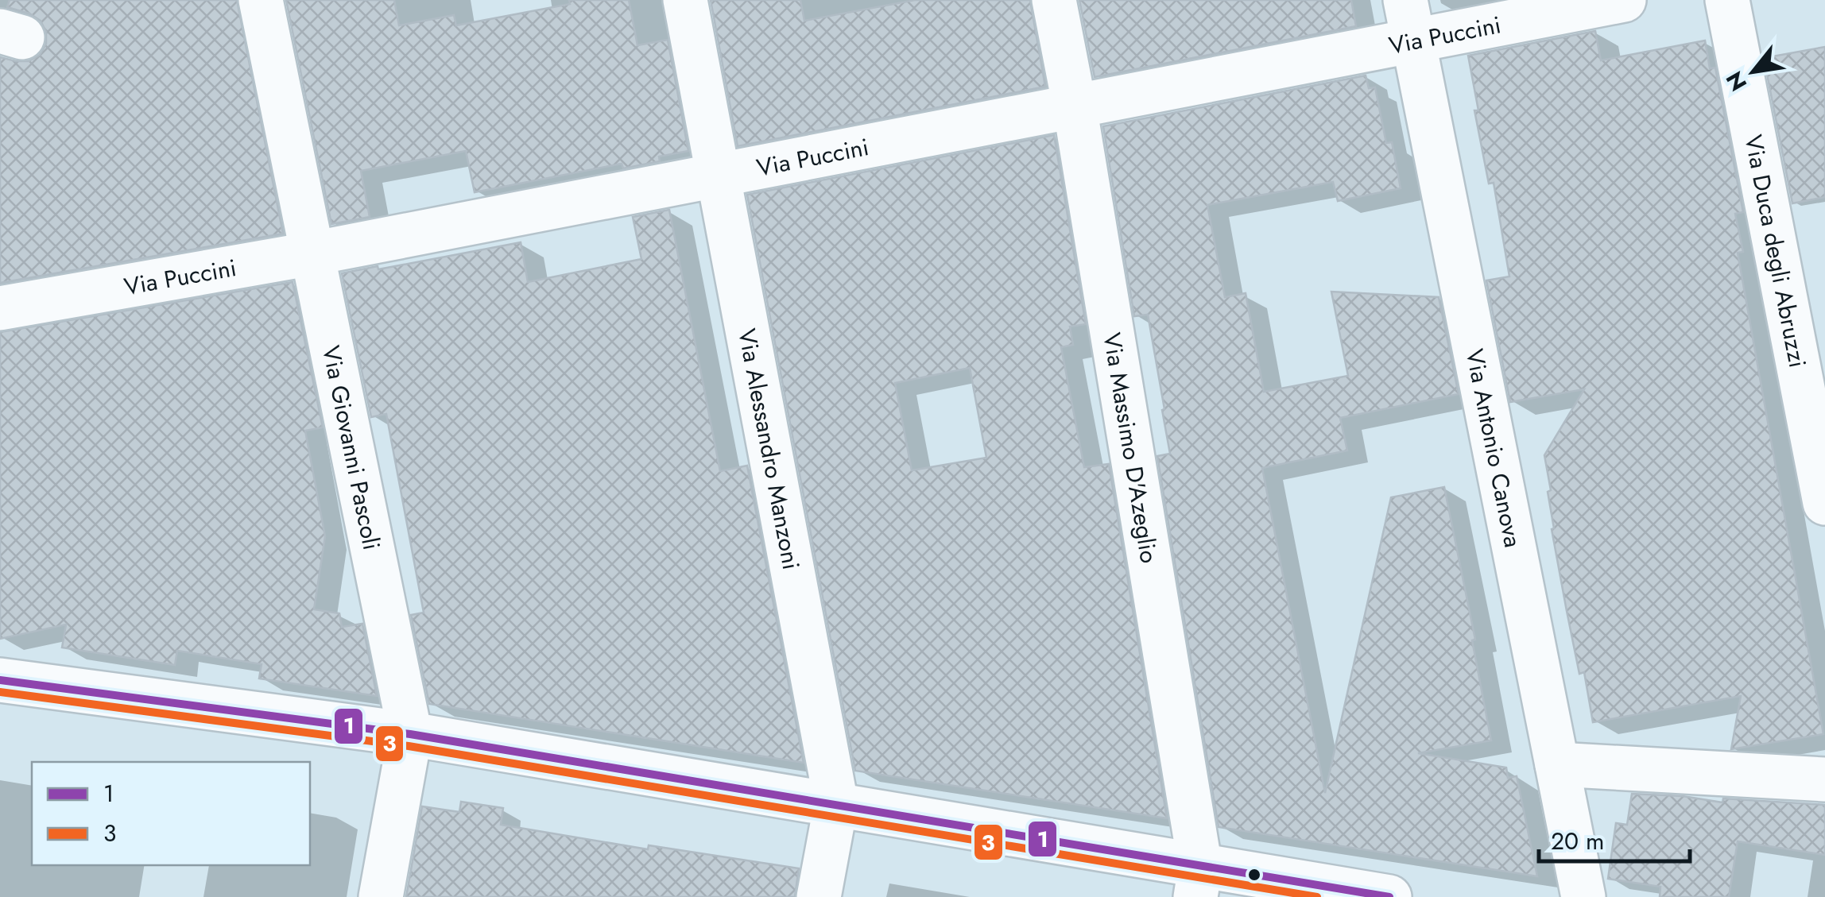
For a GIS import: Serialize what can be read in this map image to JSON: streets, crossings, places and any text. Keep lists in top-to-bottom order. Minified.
{"streets":{"street":["Via Puccini","Via Duca degli Abruzzi","Via Giovanni Pascoli","Via Alessandro Manzoni","Via Massimo D'Azeglio","Via Antonio Canova"]},"crossings":[["Via Puccini","Via Giovanni Pascoli"],["Via Puccini","Via Alessandro Manzoni"],["Via Puccini","Via Massimo D'Azeglio"],["Via Puccini","Via Antonio Canova"]],"lines":["transit line 1","transit line 3"],"legend":["1","3"],"scale_bar":"20 m","north":"bottom left"}
